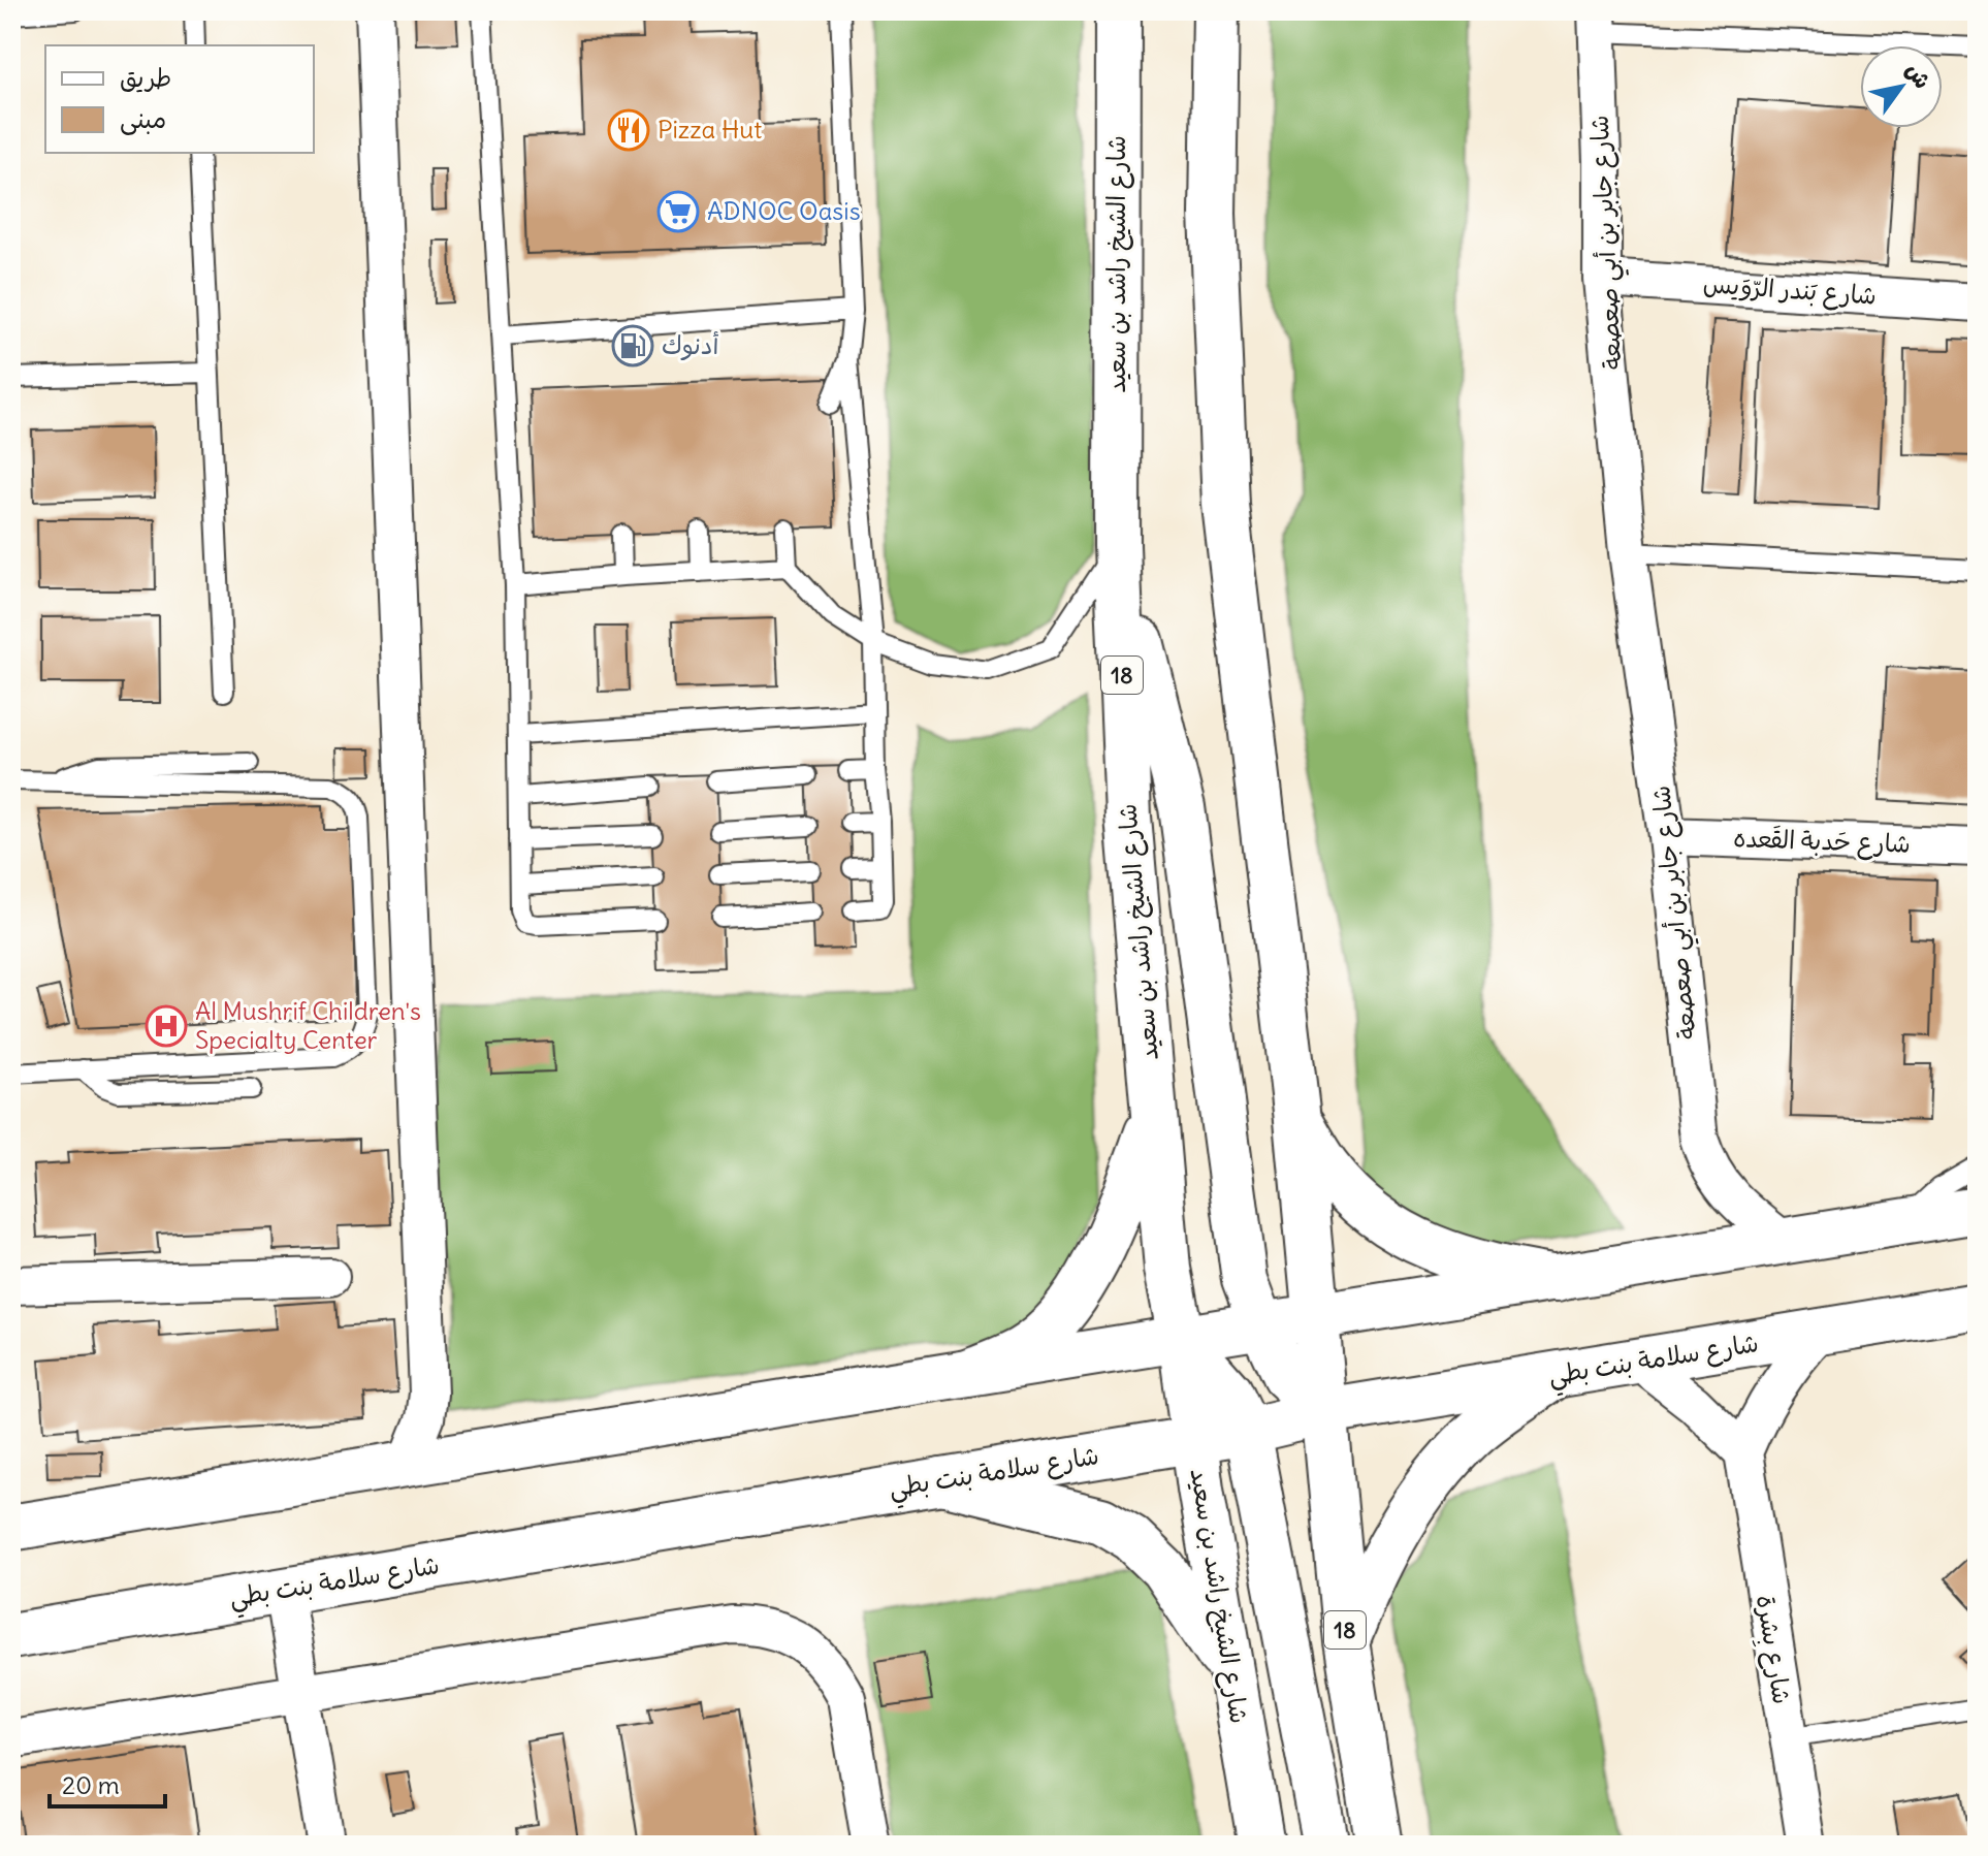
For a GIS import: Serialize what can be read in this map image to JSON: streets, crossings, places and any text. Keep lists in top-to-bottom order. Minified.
{"streets":{"main road":["شارع الشيخ راشد بن سعيد","18","شارع سلامة بنت بطي"],"street":["شارع جابر بن أبي صعصعة","شارع بَندر الرّوَيس","شارع حَدبة القَعده","شارع بِشرة"]},"crossings":[["شارع جابر بن أبي صعصعة","شارع بَندر الرّوَيس"],["شارع جابر بن أبي صعصعة","شارع حَدبة القَعده"],["شارع الشيخ راشد بن سعيد","شارع سلامة بنت بطي"],["18","شارع سلامة بنت بطي"]],"places":{"restaurant":["Pizza Hut"],"supermarket":["ADNOC Oasis"],"fuel station":["أدنوك"],"hospital":["Al Mushrif Children's Specialty Center"]},"legend":["طريق","مبنى"],"scale_bar":"20 m","north":"top right"}
